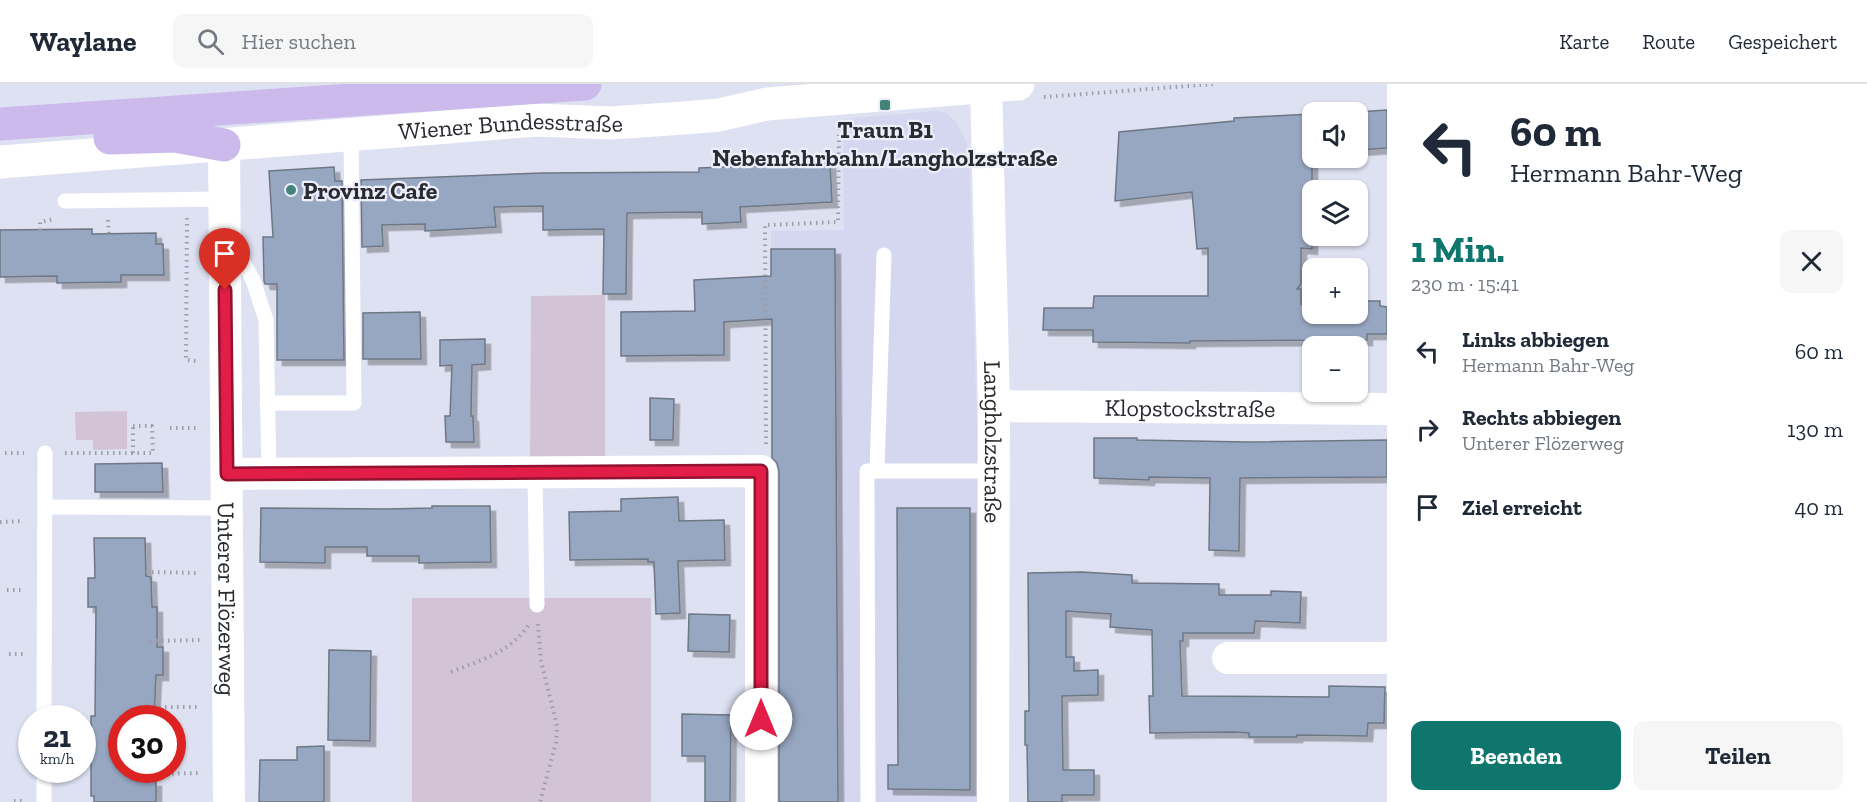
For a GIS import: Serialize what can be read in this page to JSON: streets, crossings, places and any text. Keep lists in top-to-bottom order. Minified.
{"streets":{"main road":["Wiener Bundesstraße"],"street":["Klopstockstraße","Langholzstraße","Unterer Flözerweg"]},"crossings":[["Wiener Bundesstraße","Langholzstraße"],["Wiener Bundesstraße","Unterer Flözerweg"],["Klopstockstraße","Langholzstraße"]],"places":{"transit":["Traun B1 Nebenfahrbahn/Langholzstraße"],"other":["Provinz Cafe"]},"page":{"header":"Waylane","search":"Hier suchen","nav":["Karte","Route","Gespeichert"],"turn":["60 m","Hermann Bahr-Weg"],"map_buttons":["+","−"],"heading":["1 Min.","230 m · 15:41"],"list":[{"name":"Links abbiegen","note":"Hermann Bahr-Weg","value":"60 m"},{"name":"Rechts abbiegen","note":"Unterer Flözerweg","value":"130 m"},{"name":"Ziel erreicht","value":"40 m"}],"speed":"21 km/h","limit":"30","buttons":["Beenden","Teilen"]}}
